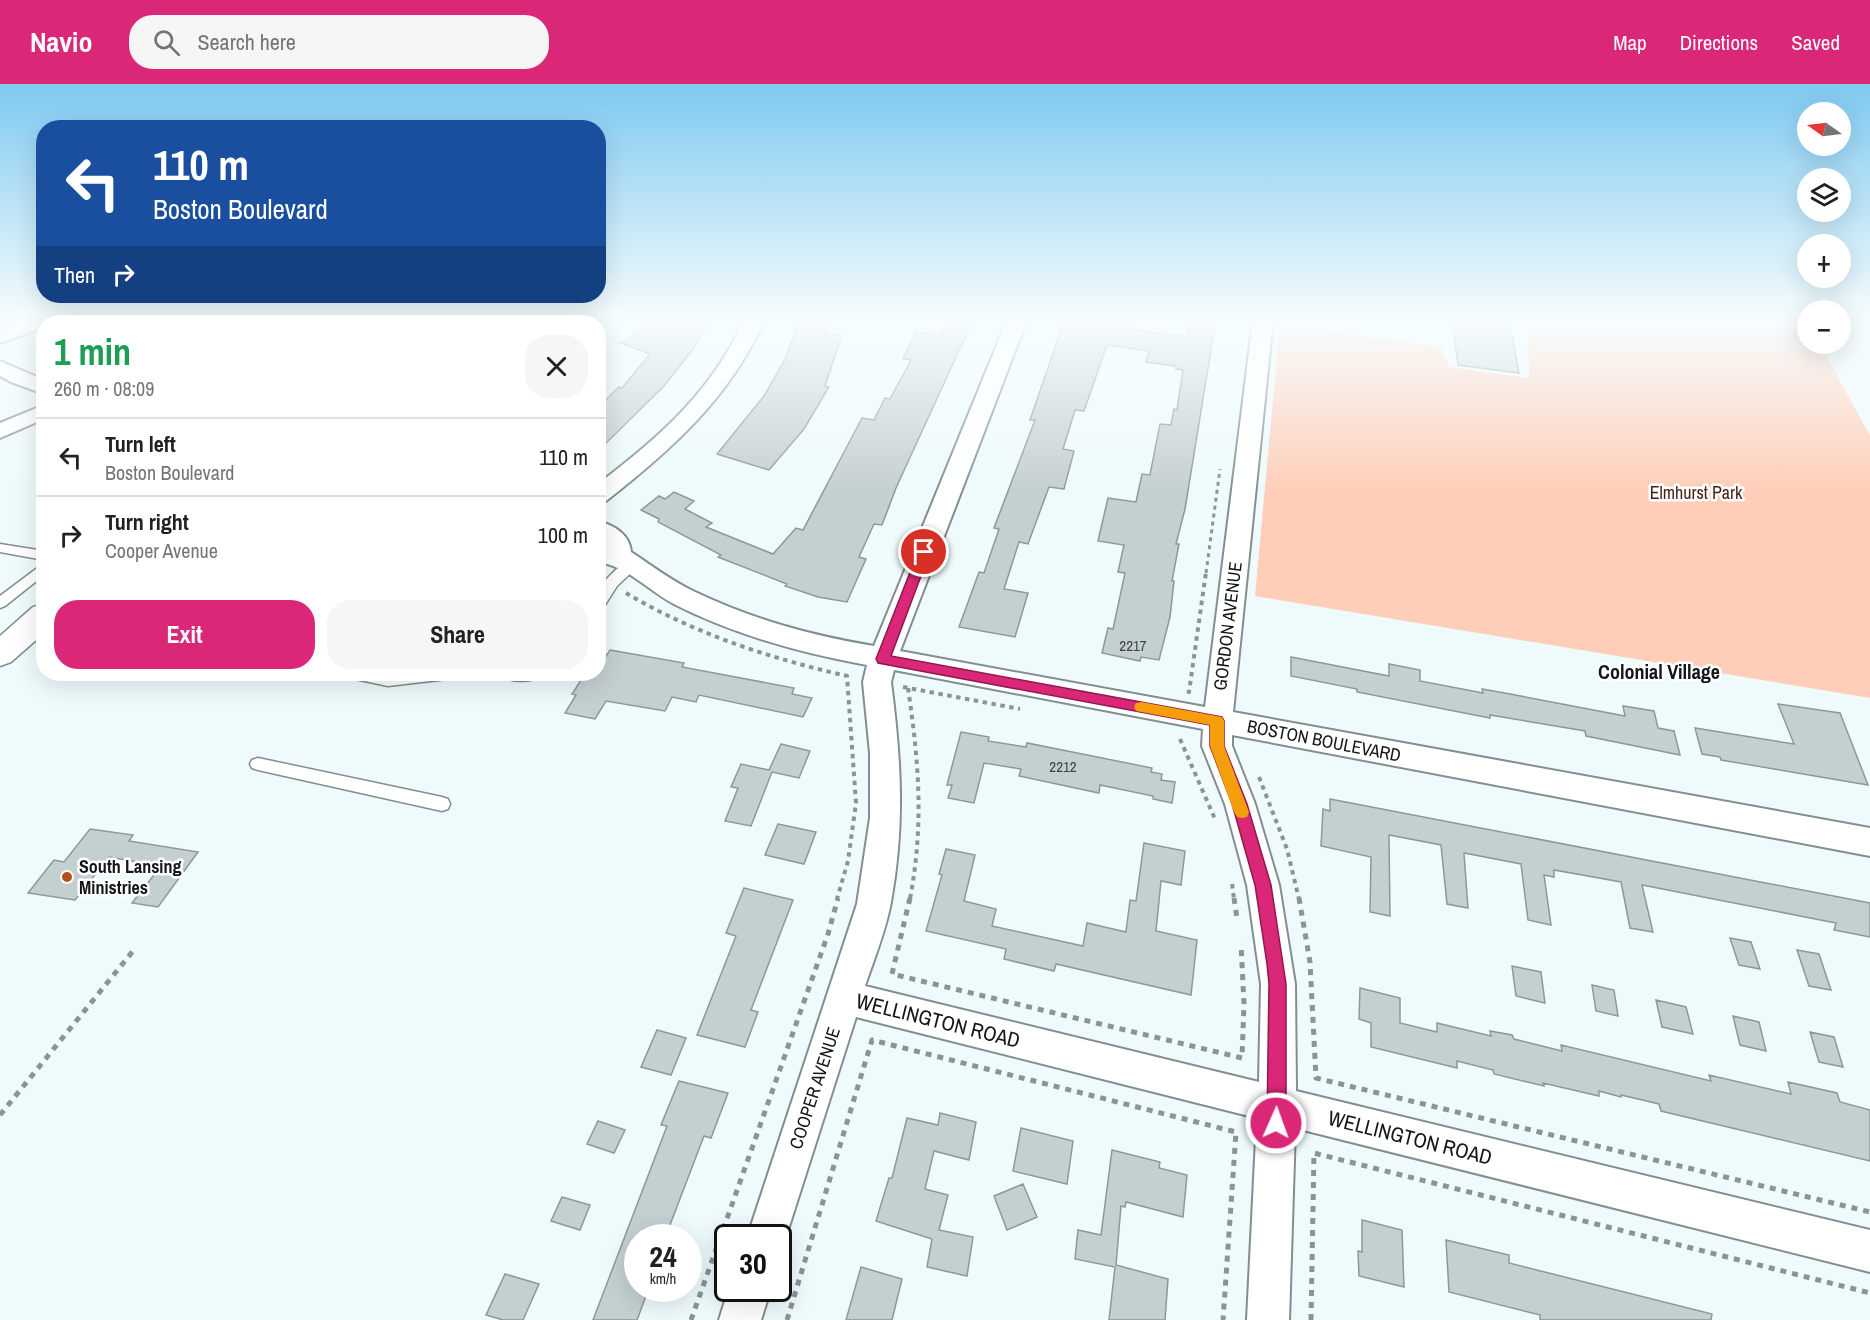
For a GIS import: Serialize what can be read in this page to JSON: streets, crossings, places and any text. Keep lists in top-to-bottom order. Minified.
{"streets":{"street":["GORDON AVENUE","BOSTON BOULEVARD","WELLINGTON ROAD","COOPER AVENUE"]},"crossings":[["GORDON AVENUE","BOSTON BOULEVARD"],["GORDON AVENUE","WELLINGTON ROAD"],["BOSTON BOULEVARD","COOPER AVENUE"],["WELLINGTON ROAD","COOPER AVENUE"]],"districts":["Colonial Village"],"parks":["Elmhurst Park"],"places":["South Lansing Ministries"],"house_numbers":["2217","2212"],"north":"left","page":{"header":"Navio","search":"Search here","nav":["Map","Directions","Saved"],"map_buttons":["+","−"],"turn":["110 m","Boston Boulevard"],"then":"Then","heading":["1 min","260 m · 08:09"],"list":[{"name":"Turn left","note":"Boston Boulevard","value":"110 m"},{"name":"Turn right","note":"Cooper Avenue","value":"100 m"}],"buttons":["Exit","Share"],"speed":"24 km/h","limit":"30"}}
